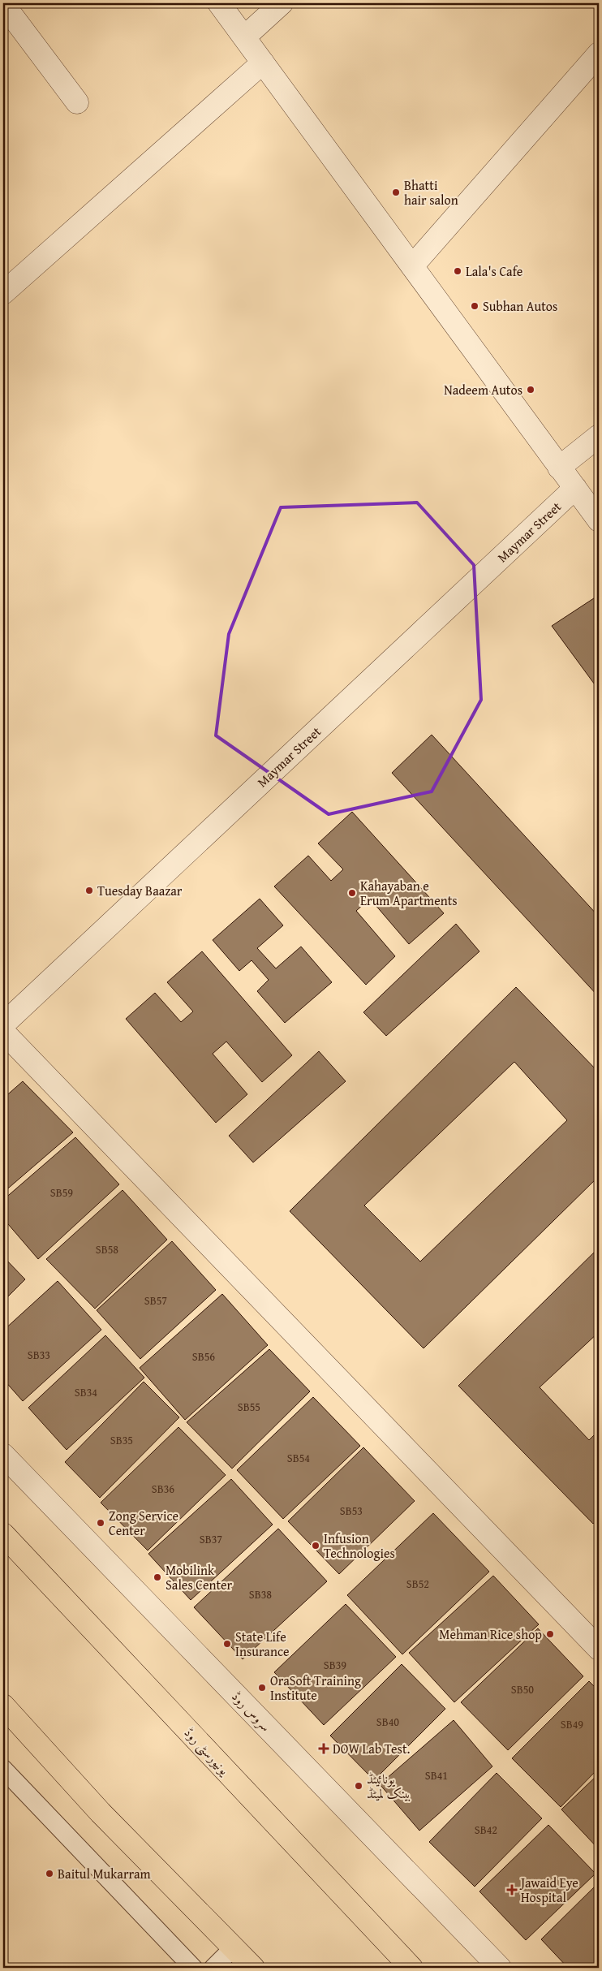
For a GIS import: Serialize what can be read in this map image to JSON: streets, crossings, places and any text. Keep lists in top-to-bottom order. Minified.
{"streets":{"main road":["یونیورسٹی روڈ"],"street":["Maymar Street","سروس روڈ"]},"places":{"other":["Bhatti hair salon","Lala's Cafe","Subhan Autos","Nadeem Autos","Tuesday Baazar","Kahayaban e Erum Apartments","Zong Service Center","Infusion Technologies","Mobilink Sales Center","Mehman Rice shop","State Life Insurance","OraSoft Training Institute","یونائیٹڈ بینک لمیٹڈ","Baitul Mukarram"],"health":["DOW Lab Test.","Jawaid Eye Hospital"]},"house_numbers":["SB59","SB58","SB57","SB33","SB56","SB34","SB55","SB35","SB54","SB36","SB53","SB37","SB52","SB38","SB39","SB50","SB40","SB49","SB41","SB42"]}
